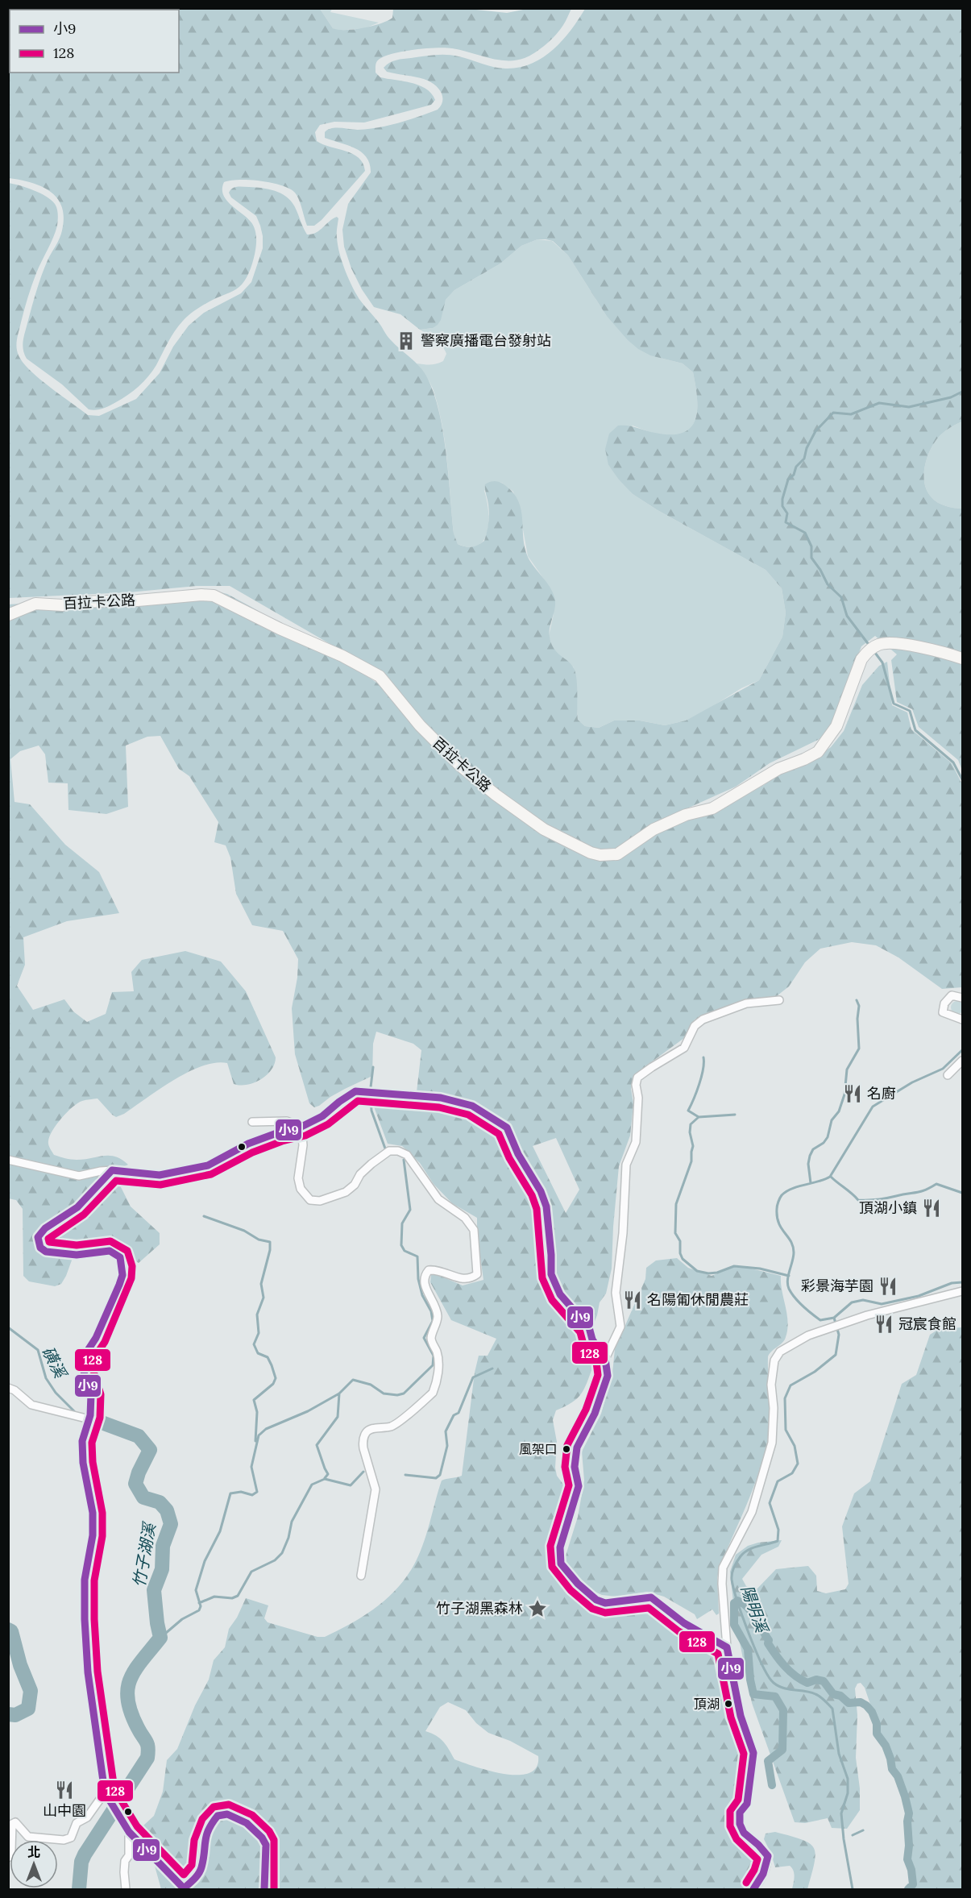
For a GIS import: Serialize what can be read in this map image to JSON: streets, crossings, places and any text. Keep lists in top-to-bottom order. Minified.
{"streets":{"main road":["百拉卡公路"]},"water":["磺溪","竹子湖溪","陽明溪"],"places":{"building":["警察廣播電台發射站"],"restaurant":["名廚","頂湖小鎮","彩景海芋園","名陽匍休閒農莊","冠宸食館","山中園"],"other":["風架口","頂湖"],"place":["竹子湖黑森林"]},"lines":["transit line 小9","transit line 128"],"legend":["小9","128"],"north":"top"}
